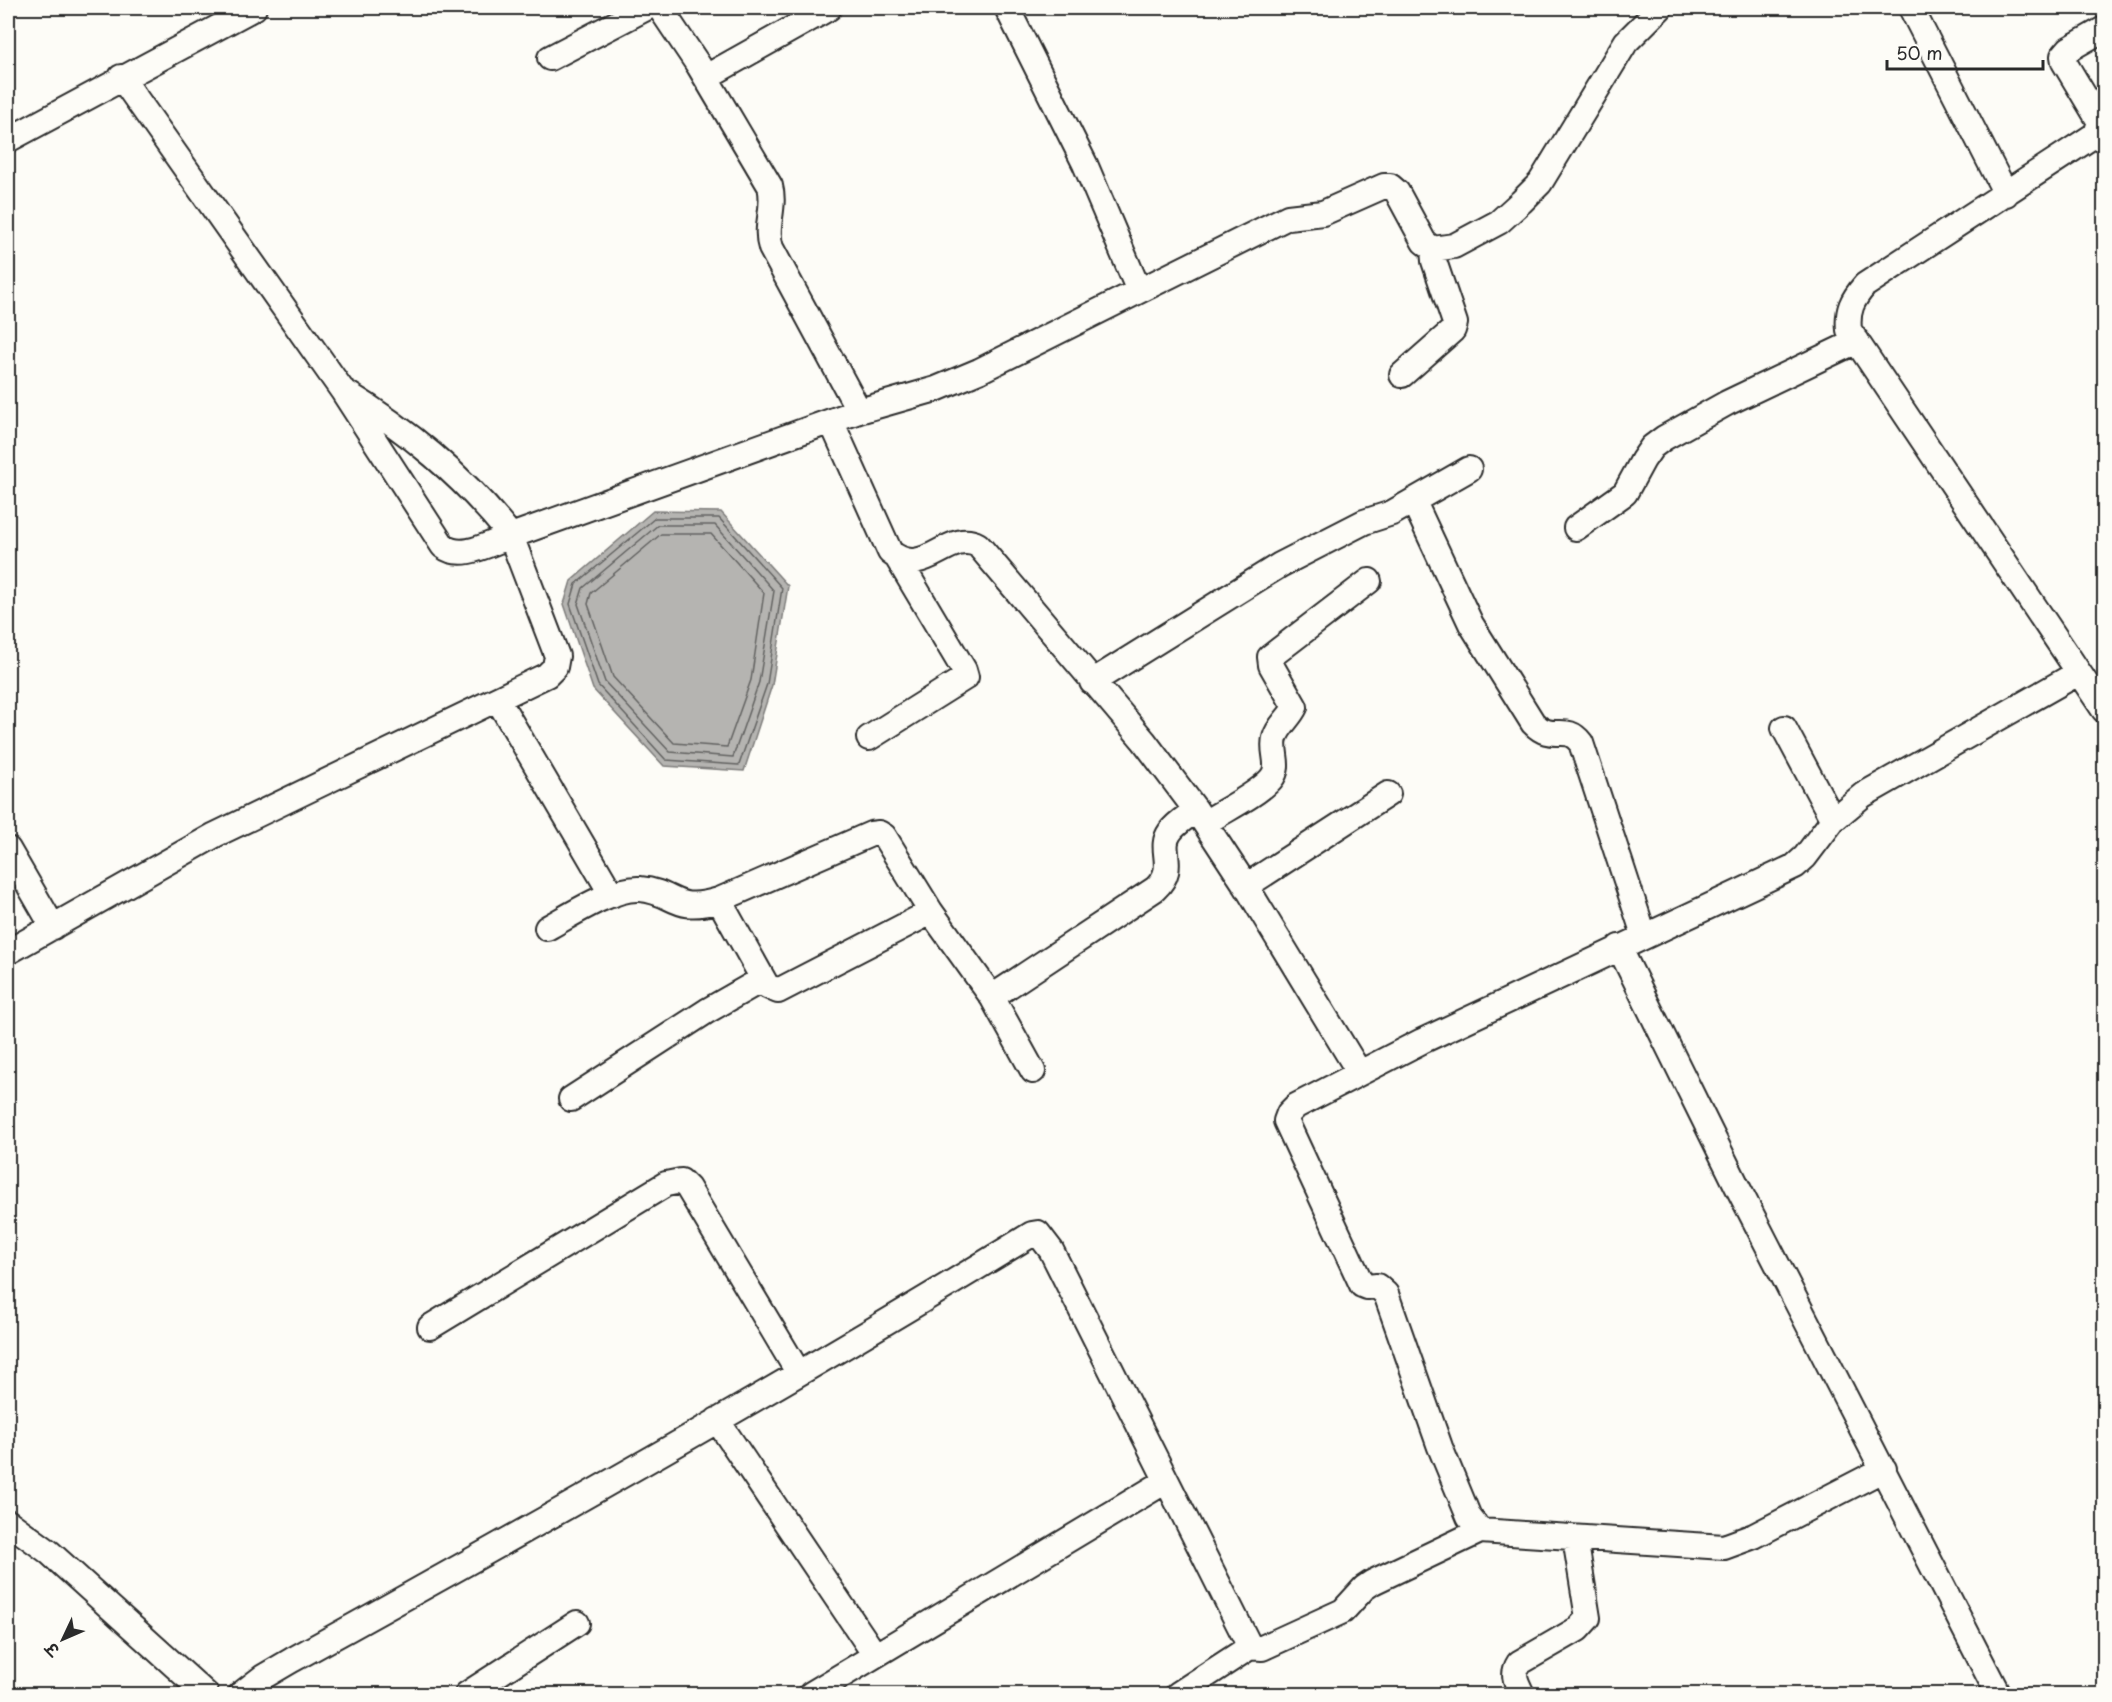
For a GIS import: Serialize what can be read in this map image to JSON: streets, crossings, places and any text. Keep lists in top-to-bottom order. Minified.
{"scale_bar":"50 m","north":"bottom left"}
